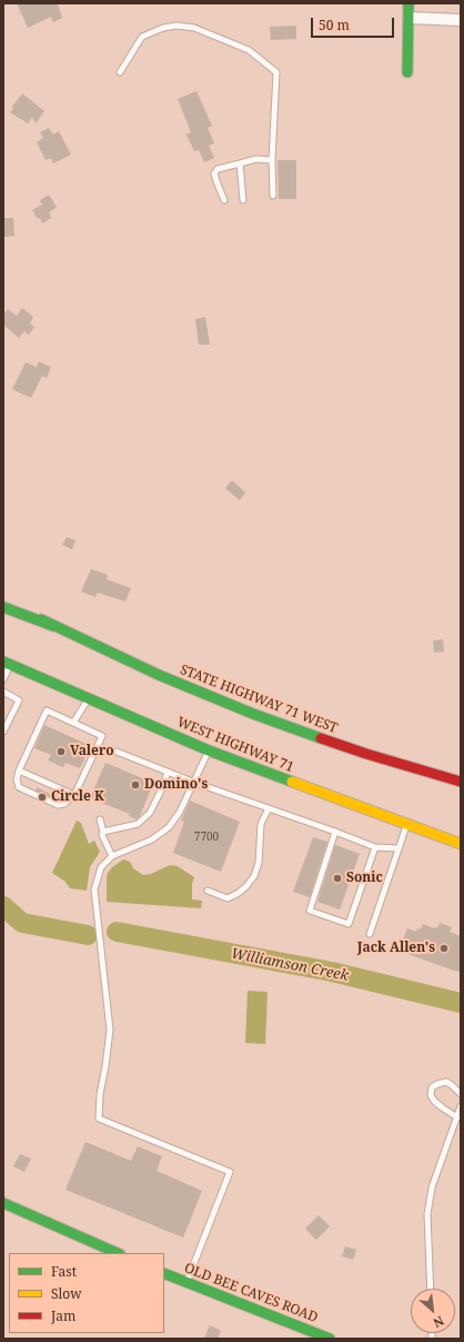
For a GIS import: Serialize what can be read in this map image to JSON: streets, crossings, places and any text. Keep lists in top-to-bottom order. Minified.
{"streets":{"main road":["STATE HIGHWAY 71 WEST","WEST HIGHWAY 71","OLD BEE CAVES ROAD"]},"water":["Williamson Creek"],"places":["Valero","Domino's","Circle K","Sonic","Jack Allen's"],"house_numbers":["7700"],"legend":["Fast","Slow","Jam"],"scale_bar":"50 m","north":"bottom right"}
